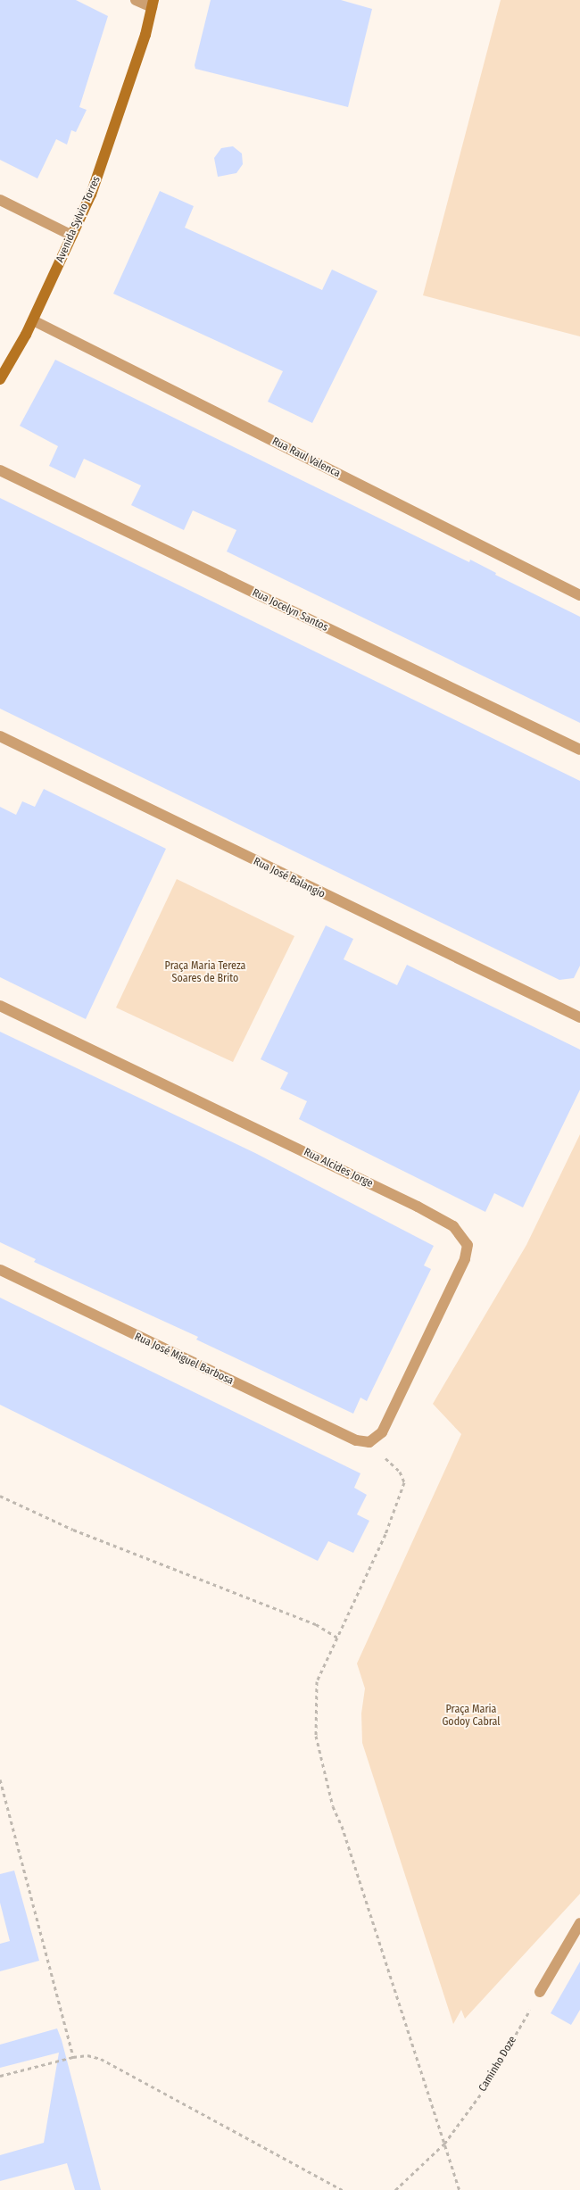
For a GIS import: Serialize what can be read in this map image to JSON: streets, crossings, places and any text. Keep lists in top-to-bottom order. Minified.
{"streets":{"street":["Avenida Sylvio Torres","Rua Raul Valenca","Rua Jocelyn Santos","Rua José Balangio","Rua Alcides Jorge","Rua José Miguel Barbosa"],"path":["Caminho Doze"]},"crossings":[["Avenida Sylvio Torres","Rua Raul Valenca"],["Rua Alcides Jorge","Rua José Miguel Barbosa"]],"parks":["Praça Maria Tereza Soares de Brito","Praça Maria Godoy Cabral"]}
